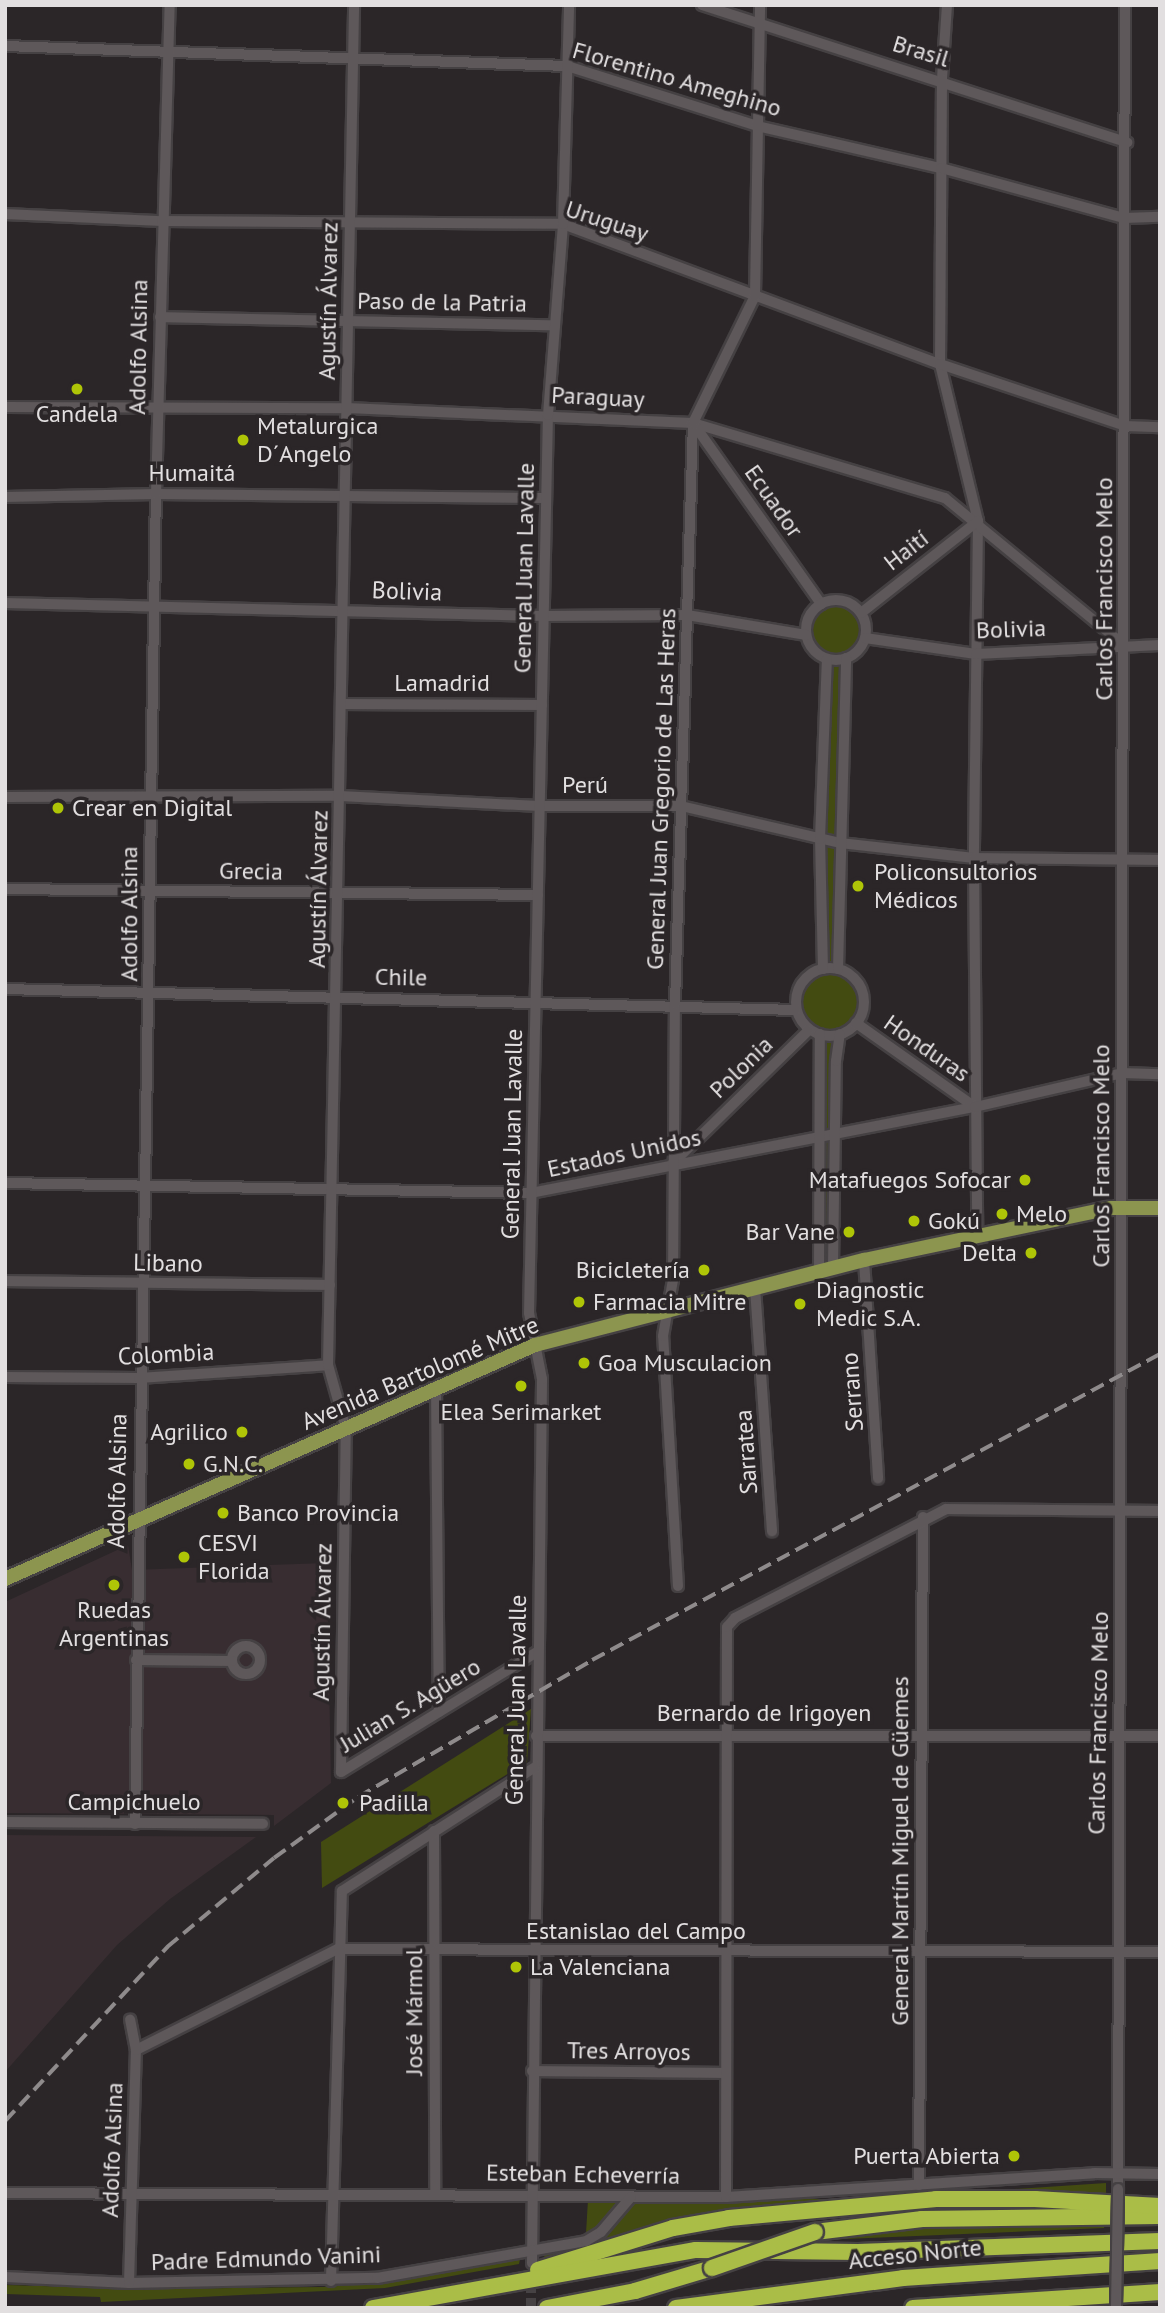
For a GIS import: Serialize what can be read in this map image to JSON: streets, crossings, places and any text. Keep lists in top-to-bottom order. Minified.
{"streets":{"highway":["Acceso Norte"],"main road":["Avenida Bartolomé Mitre"],"street":["Brasil","Florentino Ameghino","Uruguay","Agustín Álvarez","Paso de la Patria","Adolfo Alsina","Paraguay","Humaitá","Ecuador","Haití","General Juan Lavalle","Carlos Francisco Melo","Bolivia","Lamadrid","Perú","General Juan Gregorio de Las Heras","Grecia","Chile","Honduras","Polonia","Estados Unidos","Libano","Colombia","Serrano","Sarratea","Julian S. Agüero","Bernardo de Irigoyen","Campichuelo","General Martín Miguel de Güemes","Estanislao del Campo","José Mármol","Tres Arroyos","Esteban Echeverría","Padre Edmundo Vanini"]},"crossings":[["Brasil","Carlos Francisco Melo"],["Brasil","General Juan Gregorio de Las Heras"],["Florentino Ameghino","Agustín Álvarez"],["Florentino Ameghino","Adolfo Alsina"],["Florentino Ameghino","General Juan Lavalle"],["Florentino Ameghino","Carlos Francisco Melo"],["Florentino Ameghino","General Juan Gregorio de Las Heras"],["Uruguay","Agustín Álvarez"],["Uruguay","Adolfo Alsina"],["Uruguay","General Juan Lavalle"],["Uruguay","Carlos Francisco Melo"],["Uruguay","General Juan Gregorio de Las Heras"],["Agustín Álvarez","Paso de la Patria"],["Agustín Álvarez","Paraguay"],["Agustín Álvarez","Humaitá"],["Agustín Álvarez","Bolivia"],["Agustín Álvarez","Lamadrid"],["Agustín Álvarez","Perú"],["Agustín Álvarez","Grecia"],["Agustín Álvarez","Chile"],["Agustín Álvarez","Estados Unidos"],["Agustín Álvarez","Libano"],["Agustín Álvarez","Colombia"],["Agustín Álvarez","Avenida Bartolomé Mitre"],["Agustín Álvarez","Julian S. Agüero"],["Paso de la Patria","Adolfo Alsina"],["Paso de la Patria","General Juan Lavalle"],["Adolfo Alsina","Paraguay"],["Adolfo Alsina","Humaitá"],["Adolfo Alsina","Bolivia"],["Adolfo Alsina","Perú"],["Adolfo Alsina","Grecia"],["Adolfo Alsina","Chile"],["Adolfo Alsina","Estados Unidos"],["Adolfo Alsina","Libano"],["Adolfo Alsina","Colombia"],["Adolfo Alsina","Avenida Bartolomé Mitre"],["Adolfo Alsina","Campichuelo"],["Adolfo Alsina","Estanislao del Campo"],["Adolfo Alsina","Esteban Echeverría"],["Adolfo Alsina","Padre Edmundo Vanini"],["Paraguay","Ecuador"],["Paraguay","Haití"],["Paraguay","General Juan Lavalle"],["Paraguay","Carlos Francisco Melo"],["Paraguay","Bolivia"],["Paraguay","General Juan Gregorio de Las Heras"],["Humaitá","General Juan Lavalle"],["Ecuador","Haití"],["Ecuador","Bolivia"],["Ecuador","General Juan Gregorio de Las Heras"],["Haití","Bolivia"],["General Juan Lavalle","Bolivia"],["General Juan Lavalle","Lamadrid"],["General Juan Lavalle","Perú"],["General Juan Lavalle","Grecia"],["General Juan Lavalle","Chile"],["General Juan Lavalle","Estados Unidos"],["General Juan Lavalle","Avenida Bartolomé Mitre"],["General Juan Lavalle","Julian S. Agüero"],["General Juan Lavalle","Bernardo de Irigoyen"],["General Juan Lavalle","Estanislao del Campo"],["General Juan Lavalle","Tres Arroyos"],["General Juan Lavalle","Esteban Echeverría"],["General Juan Lavalle","Padre Edmundo Vanini"],["Carlos Francisco Melo","Bolivia"],["Carlos Francisco Melo","Perú"],["Carlos Francisco Melo","Estados Unidos"],["Carlos Francisco Melo","Avenida Bartolomé Mitre"],["Carlos Francisco Melo","Bernardo de Irigoyen"],["Carlos Francisco Melo","Estanislao del Campo"],["Carlos Francisco Melo","Esteban Echeverría"],["Bolivia","General Juan Gregorio de Las Heras"],["Perú","General Juan Gregorio de Las Heras"],["General Juan Gregorio de Las Heras","Chile"],["General Juan Gregorio de Las Heras","Polonia"],["General Juan Gregorio de Las Heras","Estados Unidos"],["General Juan Gregorio de Las Heras","Avenida Bartolomé Mitre"],["Chile","Honduras"],["Chile","Polonia"],["Honduras","Polonia"],["Honduras","Estados Unidos"],["Polonia","Estados Unidos"],["Avenida Bartolomé Mitre","Serrano"],["Avenida Bartolomé Mitre","Sarratea"],["Bernardo de Irigoyen","General Martín Miguel de Güemes"],["General Martín Miguel de Güemes","Estanislao del Campo"],["General Martín Miguel de Güemes","Esteban Echeverría"],["Estanislao del Campo","José Mármol"],["José Mármol","Esteban Echeverría"],["Esteban Echeverría","Padre Edmundo Vanini"]],"places":["Candela","Metalurgica D´Angelo","Crear en Digital","Policonsultorios Médicos","Matafuegos Sofocar","Melo","Gokú","Bar Vane","Delta","Bicicletería","Farmacia Mitre","Diagnostic Medic S.A.","Goa Musculacion","Elea Serimarket","Agrilico","G.N.C.","Banco Provincia","CESVI Florida","Ruedas Argentinas","Padilla","La Valenciana","Puerta Abierta"]}
